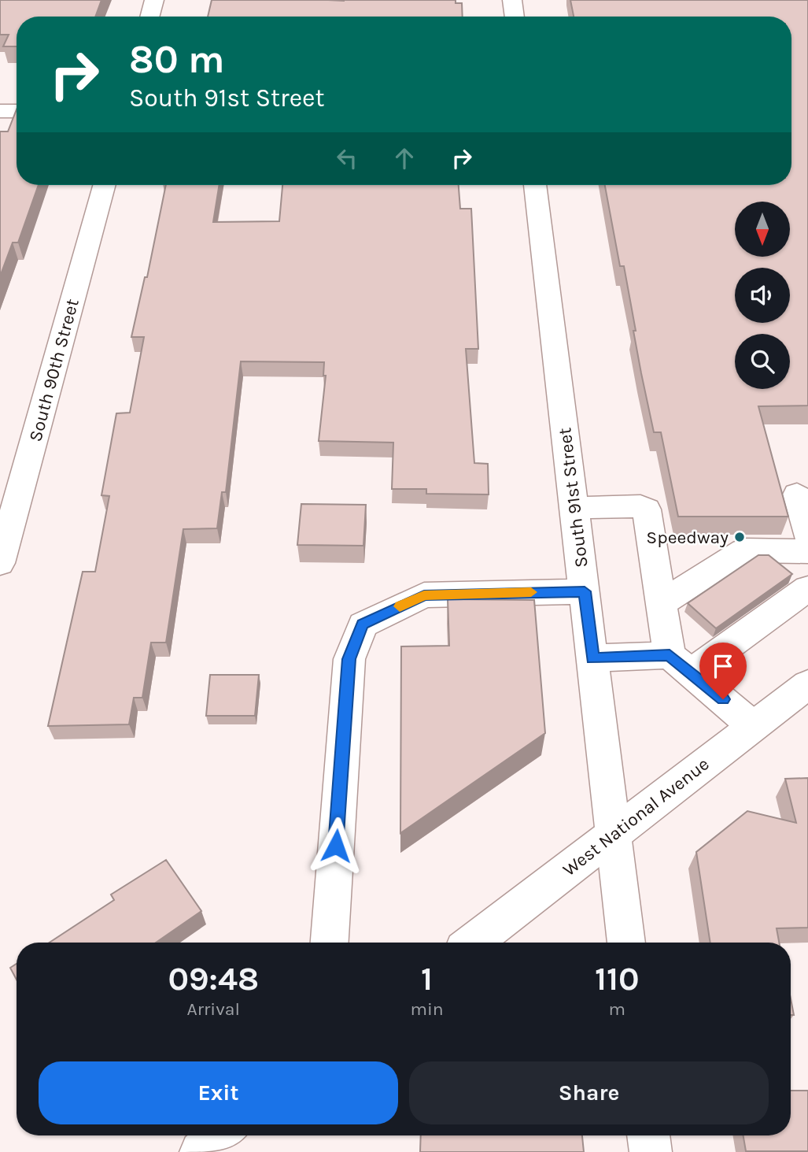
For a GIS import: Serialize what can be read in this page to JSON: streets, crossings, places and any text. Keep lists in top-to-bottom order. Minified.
{"streets":{"street":["South 90th Street","South 91st Street","West National Avenue"]},"crossings":[["South 91st Street","West National Avenue"]],"places":["Speedway"],"north":"bottom","page":{"turn":["80 m","South 91st Street"],"eta":["09:48","Arrival","1","min","110","m"],"buttons":["Exit","Share"]}}
